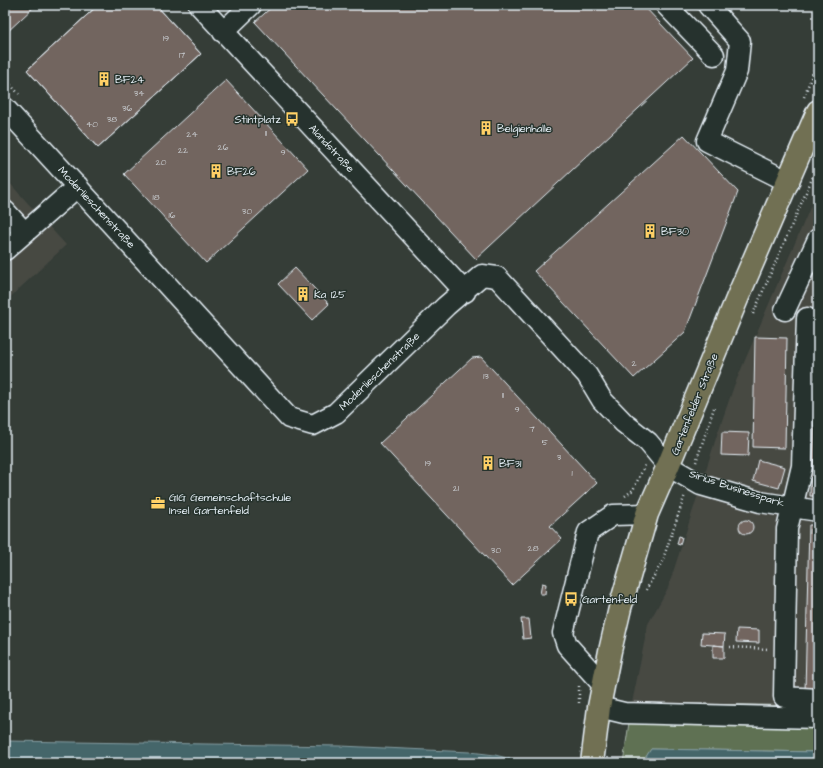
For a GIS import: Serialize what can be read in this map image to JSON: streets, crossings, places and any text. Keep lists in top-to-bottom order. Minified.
{"streets":{"main road":["Gartenfelder Straße"],"street":["Alandstraße","Moderlieschenstraße","Sirius Businesspark"]},"crossings":[["Alandstraße","Moderlieschenstraße"],["Moderlieschenstraße","Gartenfelder Straße"],["Moderlieschenstraße","Sirius Businesspark"],["Gartenfelder Straße","Sirius Businesspark"]],"places":{"building":["BF24","Belgienhalle","BF26","BF30","Ka 125","BF31"],"bus stop":["Stintplatz","Gartenfeld"],"office":["GIG Gemeinschaftschule Insel Gartenfeld"]},"house_numbers":["19","17","34","36","38","40","11","24","26","22","9","20","18","30","16","2","13","11","9","7","5","3","19","1","21","28","30"]}
